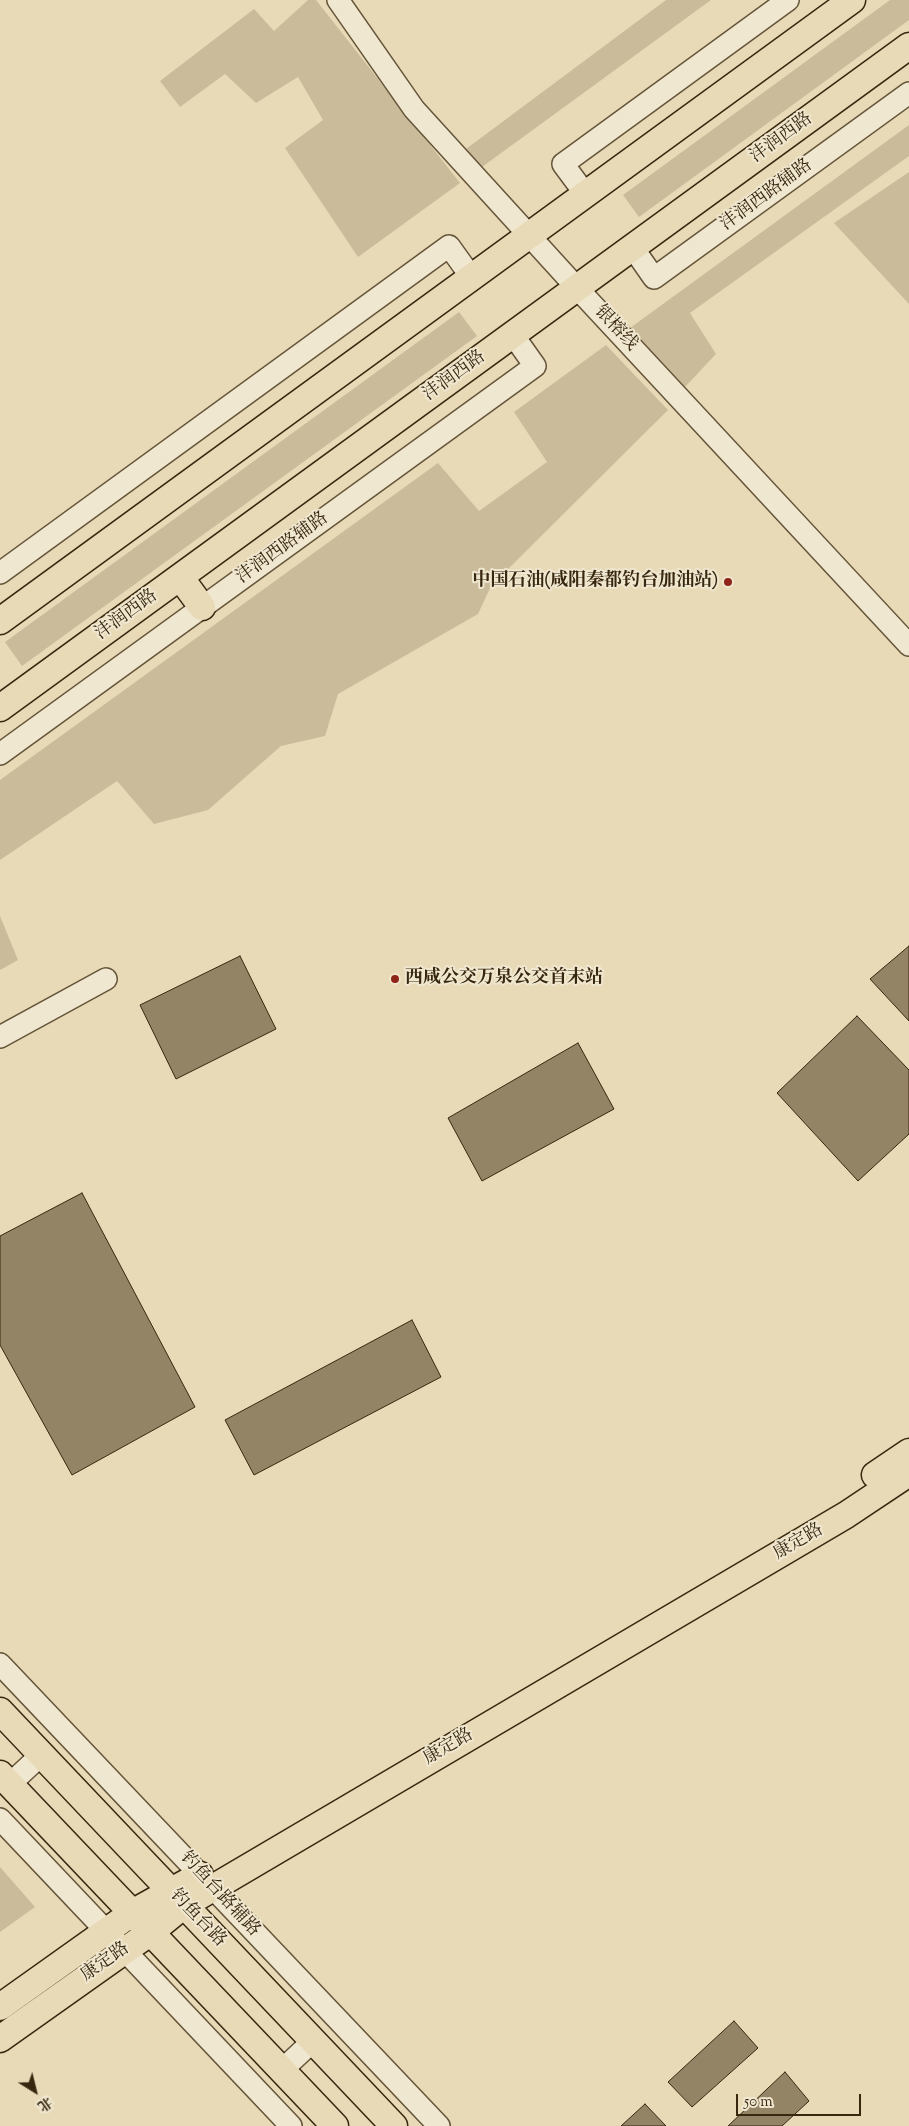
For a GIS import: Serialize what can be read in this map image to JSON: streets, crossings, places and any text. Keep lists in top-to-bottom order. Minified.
{"streets":{"main road":["沣润西路","康定路","钓鱼台路"],"street":["沣润西路辅路","银榕线","钓鱼台路辅路"]},"crossings":[["沣润西路","沣润西路辅路"],["沣润西路","银榕线"],["康定路","钓鱼台路辅路"],["康定路","钓鱼台路"]],"places":["中国石油(咸阳秦都钓台加油站)","西咸公交万泉公交首末站"],"scale_bar":"50 m","north":"bottom right"}
